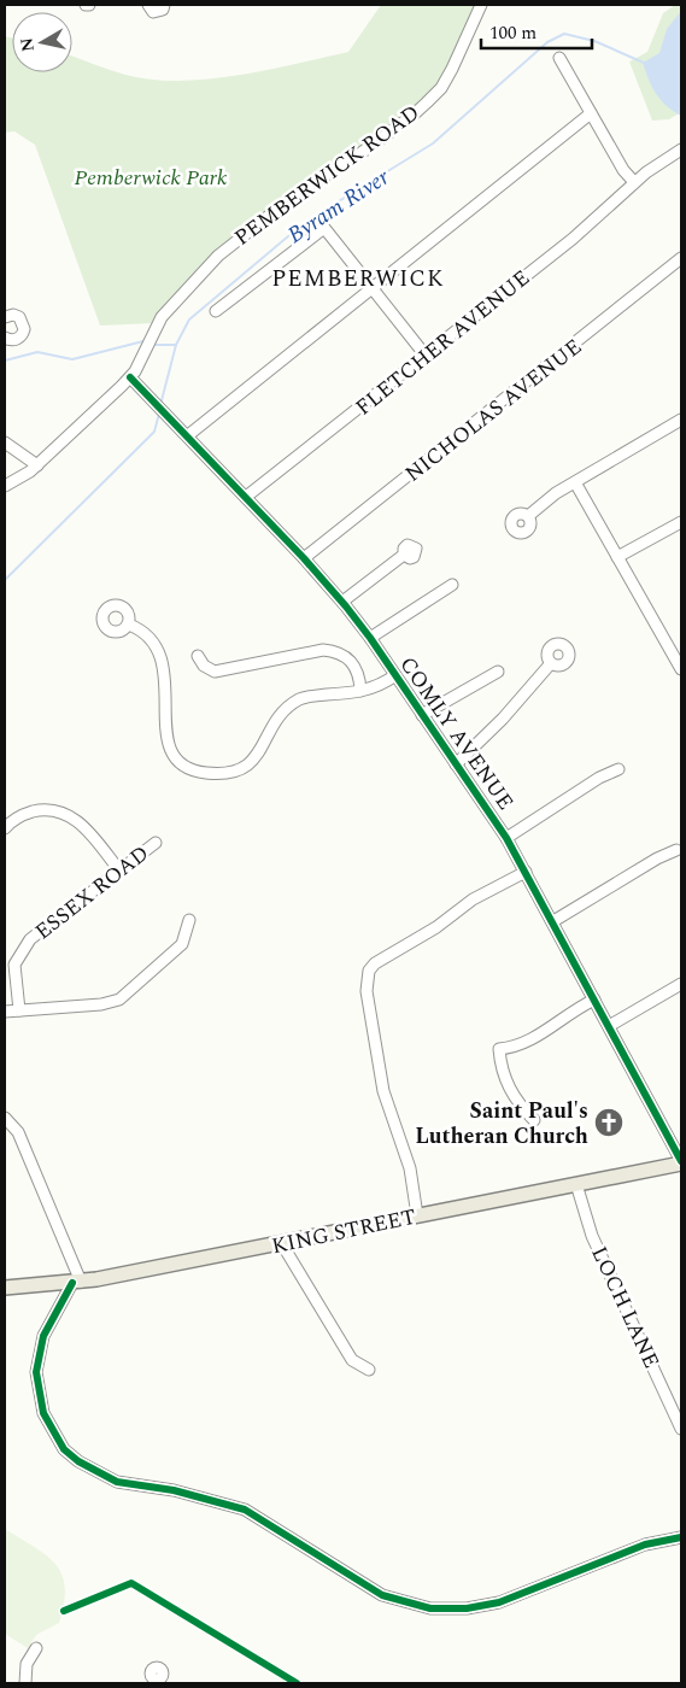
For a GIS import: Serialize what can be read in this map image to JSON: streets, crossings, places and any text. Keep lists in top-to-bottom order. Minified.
{"streets":{"main road":["KING STREET"],"street":["PEMBERWICK ROAD","FLETCHER AVENUE","NICHOLAS AVENUE","COMLY AVENUE","ESSEX ROAD","LOCH LANE"]},"crossings":[["PEMBERWICK ROAD","COMLY AVENUE"],["FLETCHER AVENUE","COMLY AVENUE"],["NICHOLAS AVENUE","COMLY AVENUE"],["COMLY AVENUE","KING STREET"],["KING STREET","LOCH LANE"]],"districts":["PEMBERWICK"],"water":["Byram River"],"parks":["Pemberwick Park"],"places":{"church":["Saint Paul's Lutheran Church"]},"scale_bar":"100 m","north":"left"}
